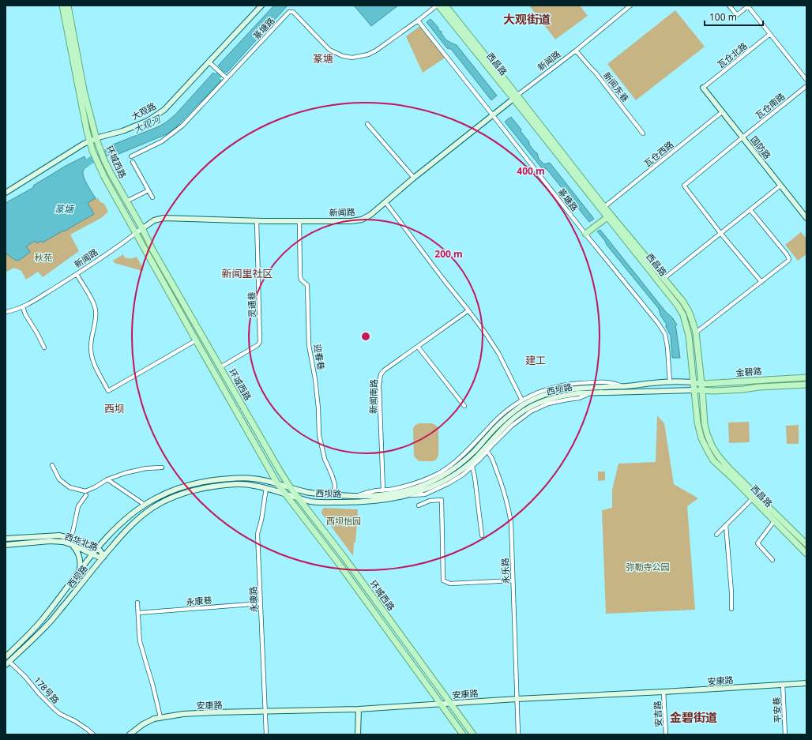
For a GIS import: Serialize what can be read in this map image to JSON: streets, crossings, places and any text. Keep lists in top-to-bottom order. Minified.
{"streets":{"main road":["新闻路","西昌路","大观路","国防路","环城西路","金碧路","西坝路","西华北路","安康路"],"street":["篆塘路","瓦仓北路","新闻东巷","瓦仓南路","瓦仓西路","灵通巷","迎春巷","新闻南路","永乐路","永康路","永康巷","178号路","平安巷","安吉路"]},"crossings":[["篆塘路","新闻路"],["篆塘路","西昌路"],["篆塘路","西坝路"],["瓦仓北路","国防路"],["新闻路","西昌路"],["新闻路","新闻东巷"],["新闻路","环城西路"],["新闻路","灵通巷"],["新闻路","迎春巷"],["西昌路","瓦仓西路"],["西昌路","金碧路"],["西昌路","西坝路"],["瓦仓南路","国防路"],["大观路","环城西路"],["国防路","瓦仓西路"],["环城西路","灵通巷"],["环城西路","西坝路"],["环城西路","安康路"],["迎春巷","西坝路"],["金碧路","西坝路"],["西坝路","西华北路"],["西坝路","永乐路"],["西坝路","永康路"],["西坝路","178号路"],["永乐路","安康路"],["永康路","永康巷"],["永康路","安康路"],["安康路","平安巷"],["安康路","安吉路"]],"districts":["大观街道","篆塘","新闻里社区","建工","西坝","金碧街道"],"water":["大观河","篆塘"],"parks":["秋苑","西坝怡园","弥勒寺公园"],"scale_bar":"100 m","rings":["400 m","200 m"]}
